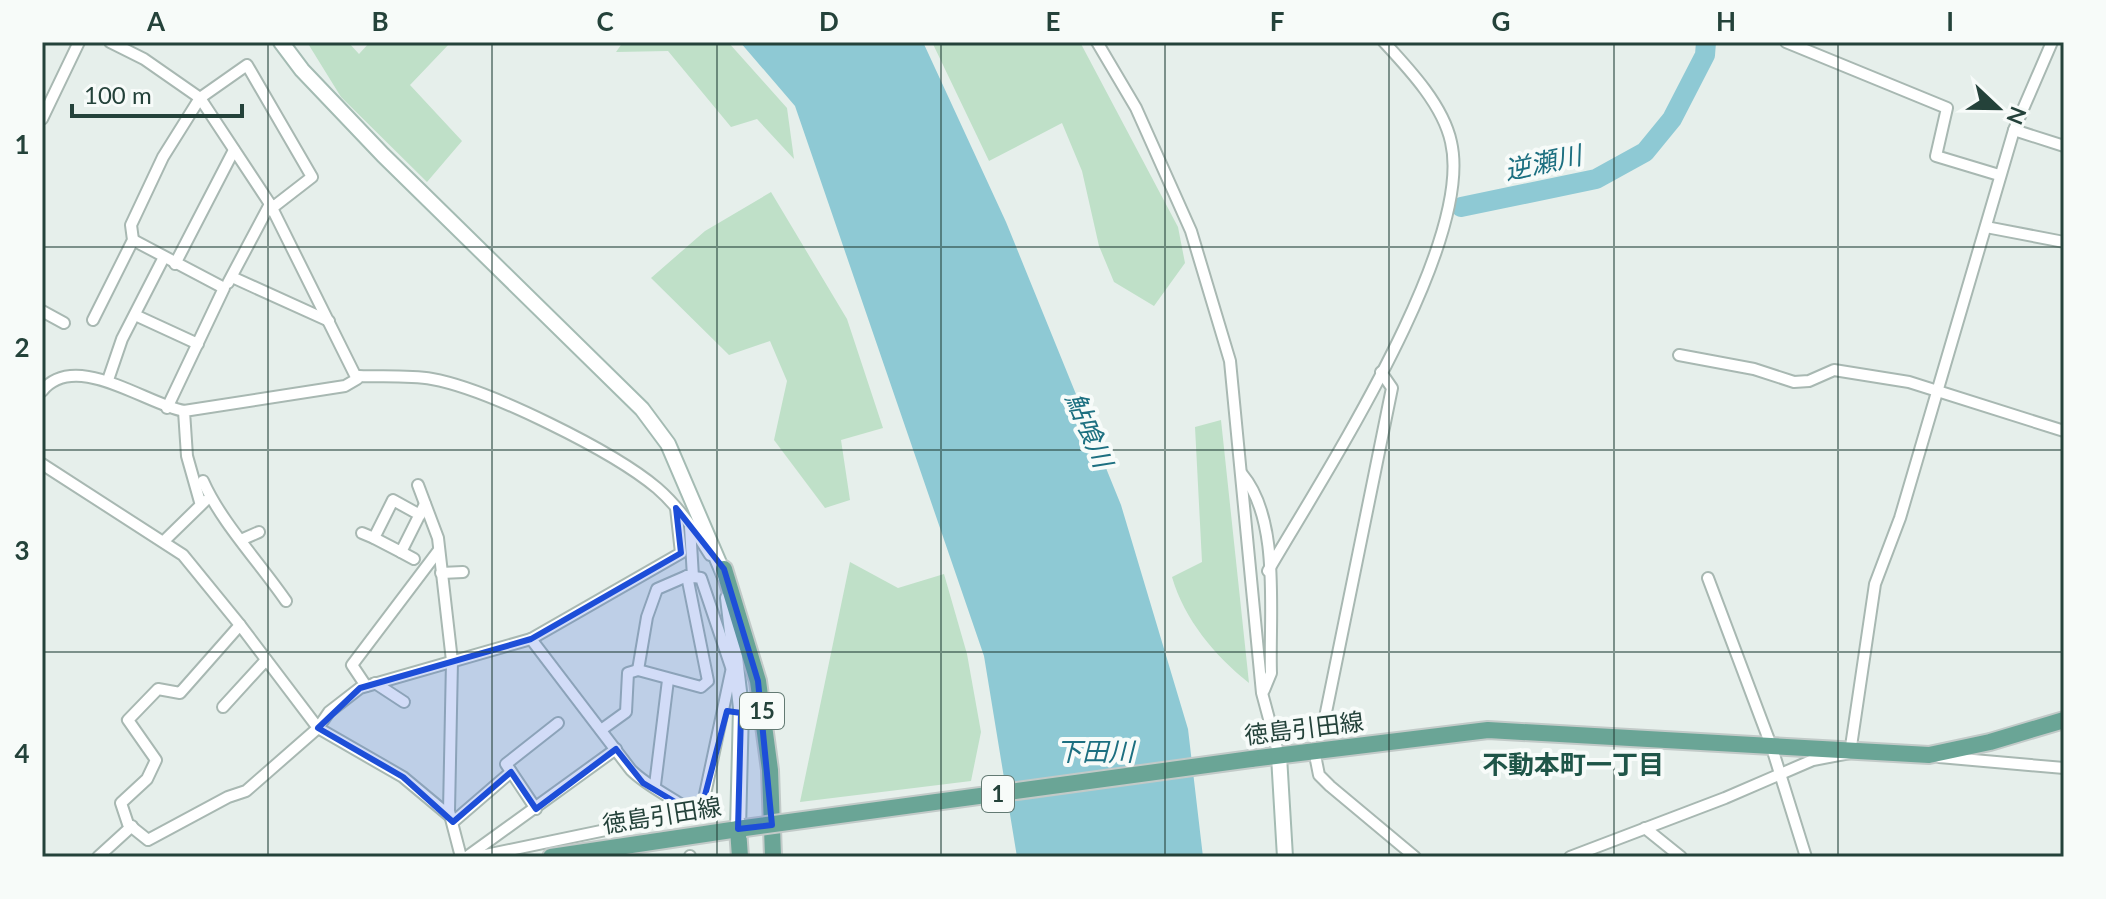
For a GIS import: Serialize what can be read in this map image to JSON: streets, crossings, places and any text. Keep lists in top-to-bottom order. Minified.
{"streets":{"main road":["15","徳島引田線","1"]},"districts":["不動本町一丁目"],"water":["逆瀬川","鮎喰川","下田川"],"scale_bar":"100 m","north":"right","grid":{"columns":["A","B","C","D","E","F","G","H","I"],"rows":["1","2","3","4"]}}
